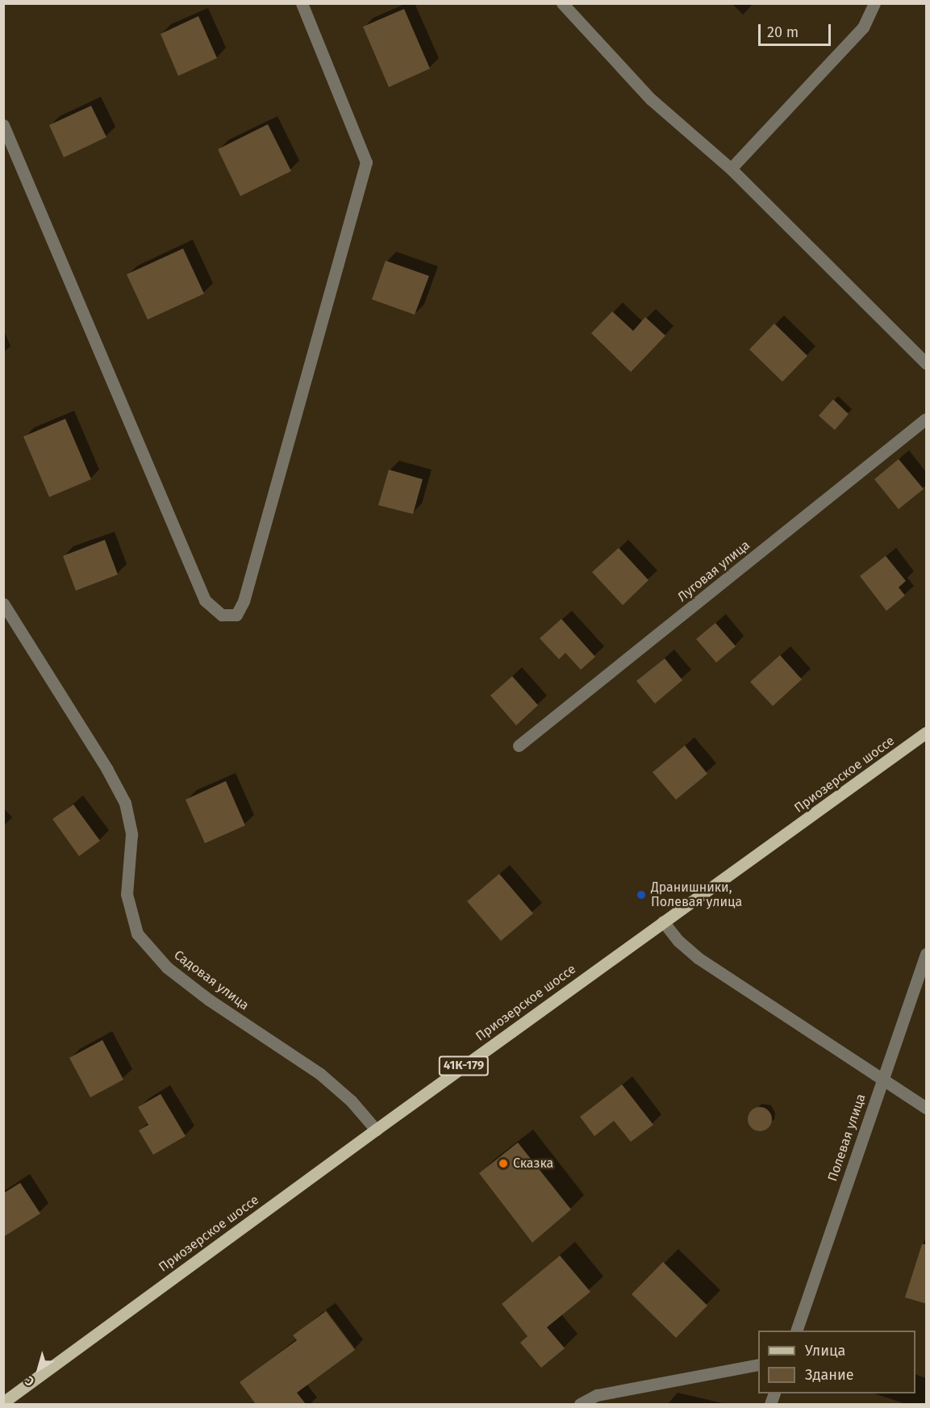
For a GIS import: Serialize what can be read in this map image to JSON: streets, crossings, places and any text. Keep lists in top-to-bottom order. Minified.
{"streets":{"main road":["Приозерское шоссе","41К-179"],"street":["Луговая улица","Садовая улица","Полевая улица"]},"crossings":[["Приозерское шоссе","Садовая улица"]],"places":["Дранишники, Полевая улица","Сказка"],"legend":["Улица","Здание"],"scale_bar":"20 m","north":"bottom left"}
